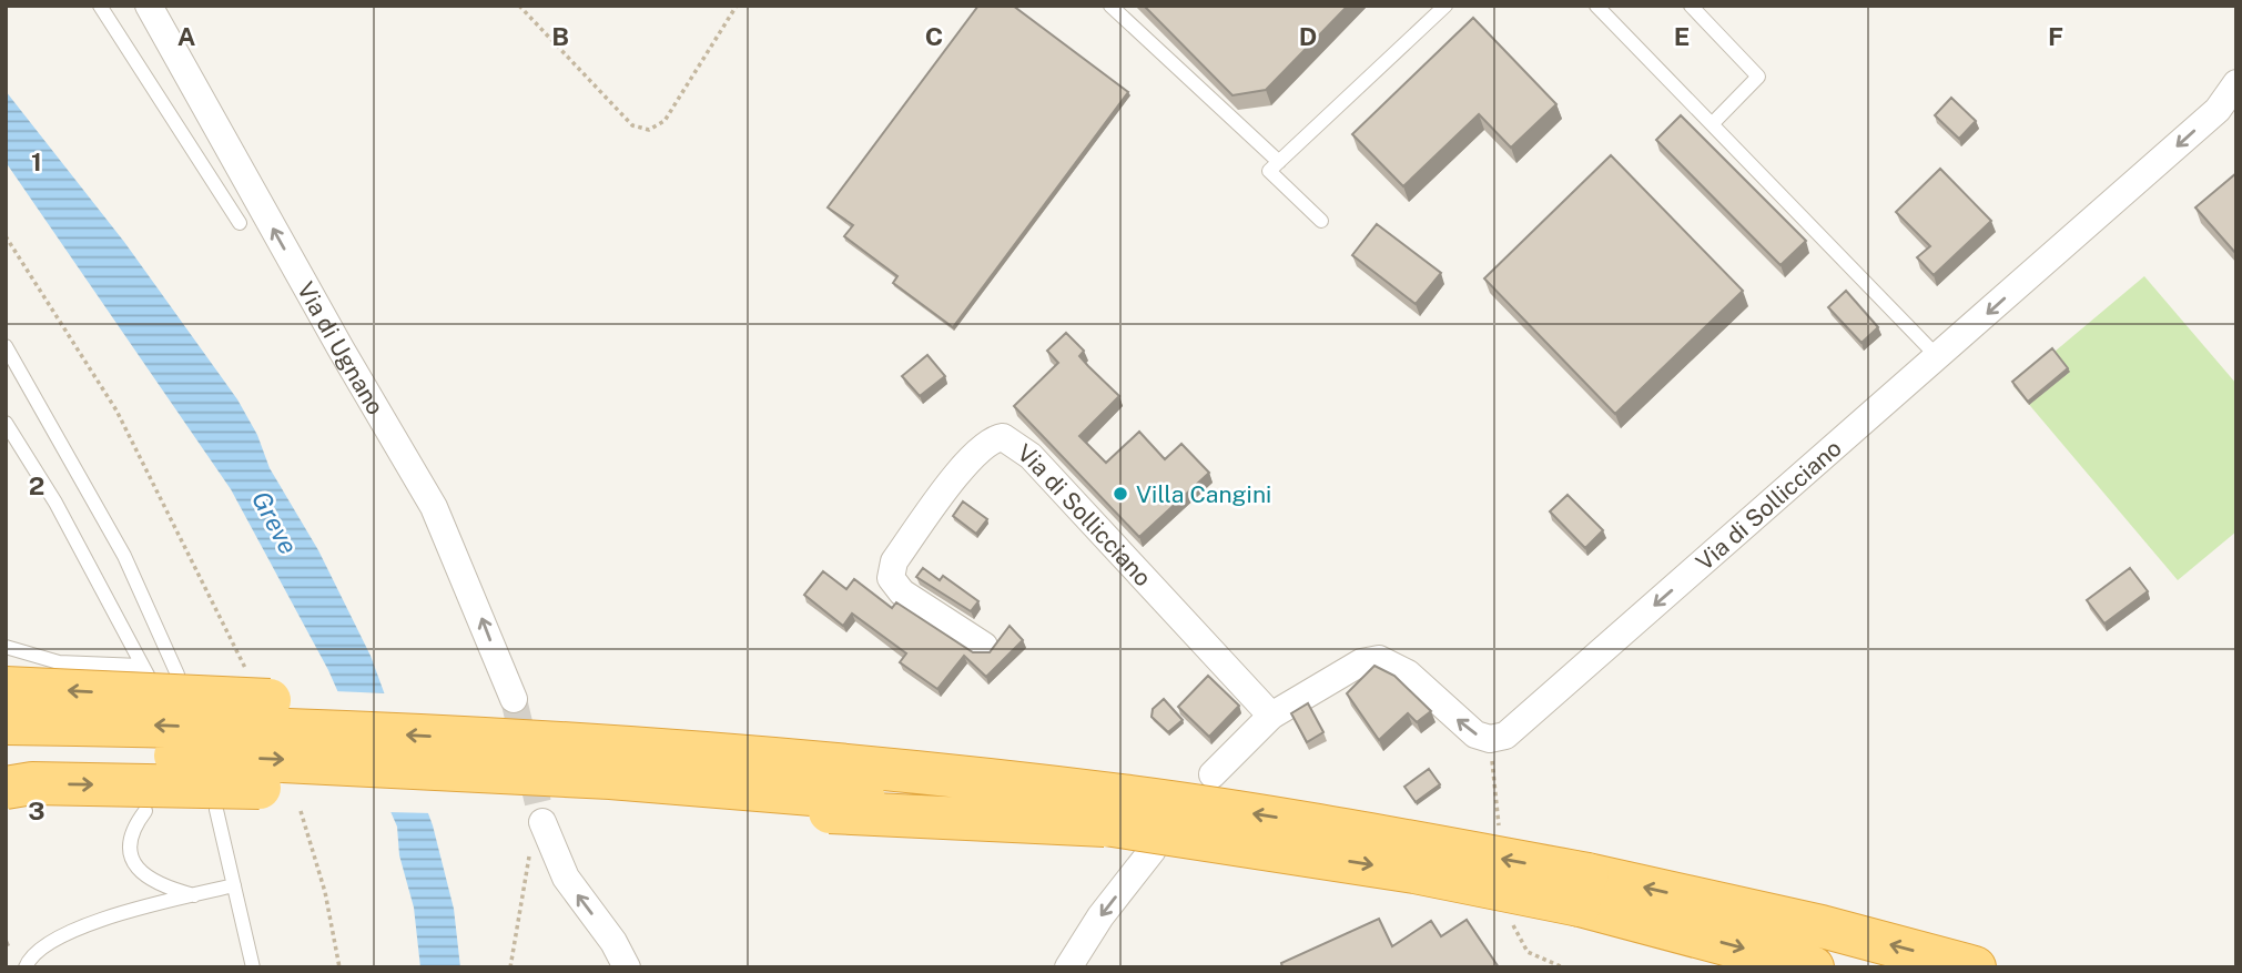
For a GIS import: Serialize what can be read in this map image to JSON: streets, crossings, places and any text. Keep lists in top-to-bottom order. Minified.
{"streets":{"street":["Via di Ugnano","Via di Sollicciano"]},"one_way":["Via di Ugnano","Via di Sollicciano"],"water":["Greve"],"places":["Villa Cangini"],"grid":{"columns":["A","B","C","D","E","F"],"rows":["1","2","3"]}}
